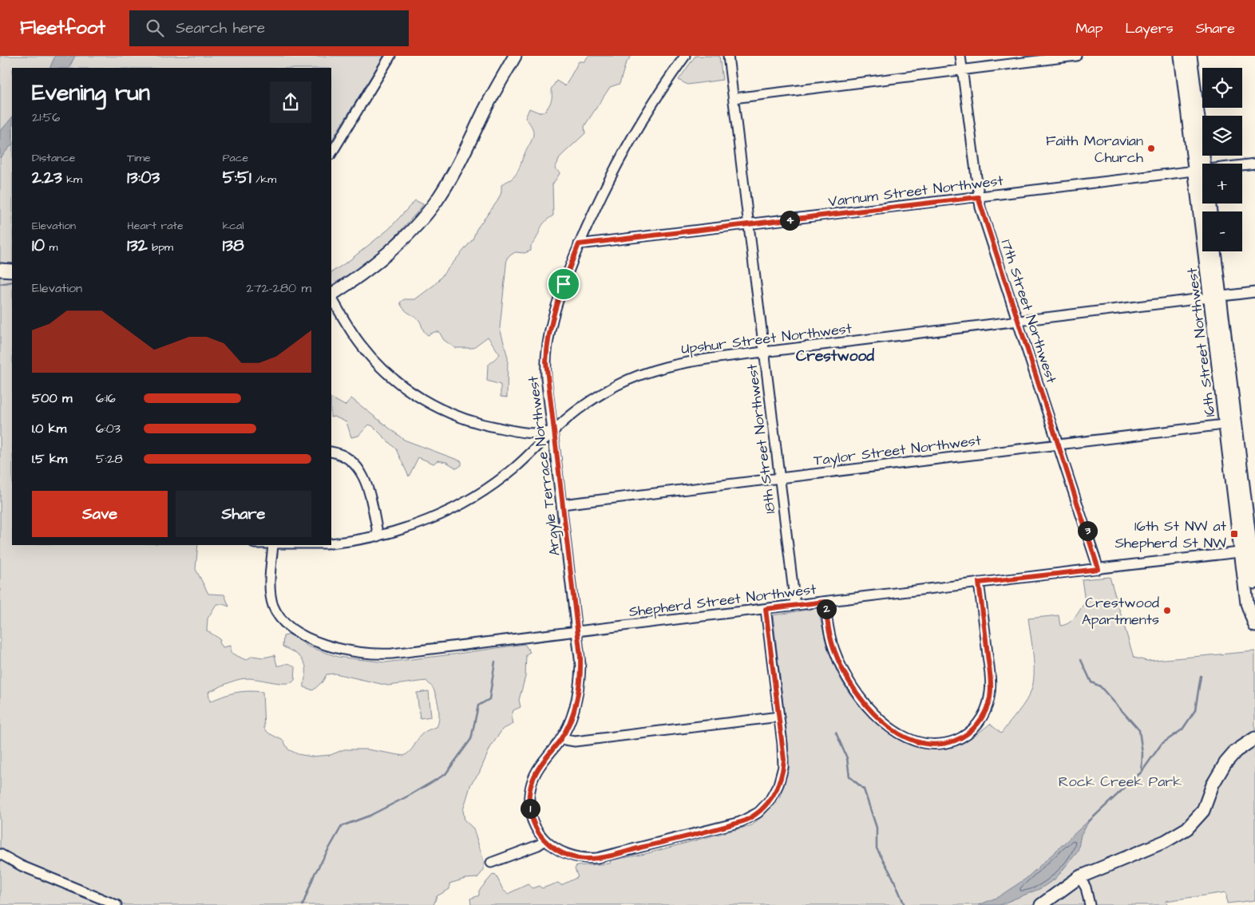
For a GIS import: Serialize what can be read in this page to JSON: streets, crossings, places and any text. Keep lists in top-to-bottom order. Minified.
{"streets":{"main road":["16th Street Northwest"],"street":["Varnum Street Northwest","17th Street Northwest","Upshur Street Northwest","18th Street Northwest","Taylor Street Northwest","Argyle Terrace Northwest","Shepherd Street Northwest"]},"crossings":[["Varnum Street Northwest","17th Street Northwest"],["Varnum Street Northwest","16th Street Northwest"],["Varnum Street Northwest","18th Street Northwest"],["Varnum Street Northwest","Argyle Terrace Northwest"],["17th Street Northwest","Upshur Street Northwest"],["17th Street Northwest","Taylor Street Northwest"],["17th Street Northwest","Shepherd Street Northwest"],["Upshur Street Northwest","16th Street Northwest"],["Upshur Street Northwest","18th Street Northwest"],["Upshur Street Northwest","Argyle Terrace Northwest"],["16th Street Northwest","Taylor Street Northwest"],["16th Street Northwest","Shepherd Street Northwest"],["18th Street Northwest","Taylor Street Northwest"],["18th Street Northwest","Shepherd Street Northwest"],["Taylor Street Northwest","Argyle Terrace Northwest"],["Argyle Terrace Northwest","Shepherd Street Northwest"]],"districts":["Crestwood"],"parks":["Rock Creek Park"],"places":{"other":["Faith Moravian Church","Crestwood Apartments"],"transit":["16th St NW at Shepherd St NW"]},"page":{"header":"Fleetfoot","search":"Search here","nav":["Map","Layers","Share"],"map_buttons":["+","−"],"heading":["Evening run","21:56"],"stats":[["Distance","2.23 km"],["Time","13:03"],["Pace","5:51 /km"],["Elevation","10 m"],["Heart rate","132 bpm"],["kcal","138"]],"pins":["4","3","2","1"],"chart":["Elevation","272–280 m"],"list":[{"name":"500 m","note":"6:16"},{"name":"1.0 km","note":"6:03"},{"name":"1.5 km","note":"5:28"}],"buttons":["Save","Share"]}}
